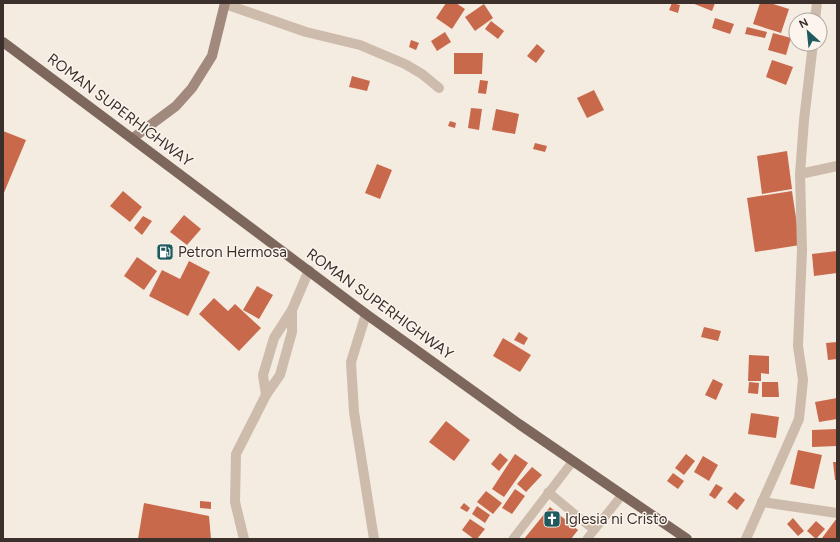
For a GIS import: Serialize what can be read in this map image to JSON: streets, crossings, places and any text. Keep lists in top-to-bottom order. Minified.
{"streets":{"main road":["ROMAN SUPERHIGHWAY"]},"places":{"fuel station":["Petron Hermosa"],"church":["Iglesia ni Cristo"]},"north":"top left"}
